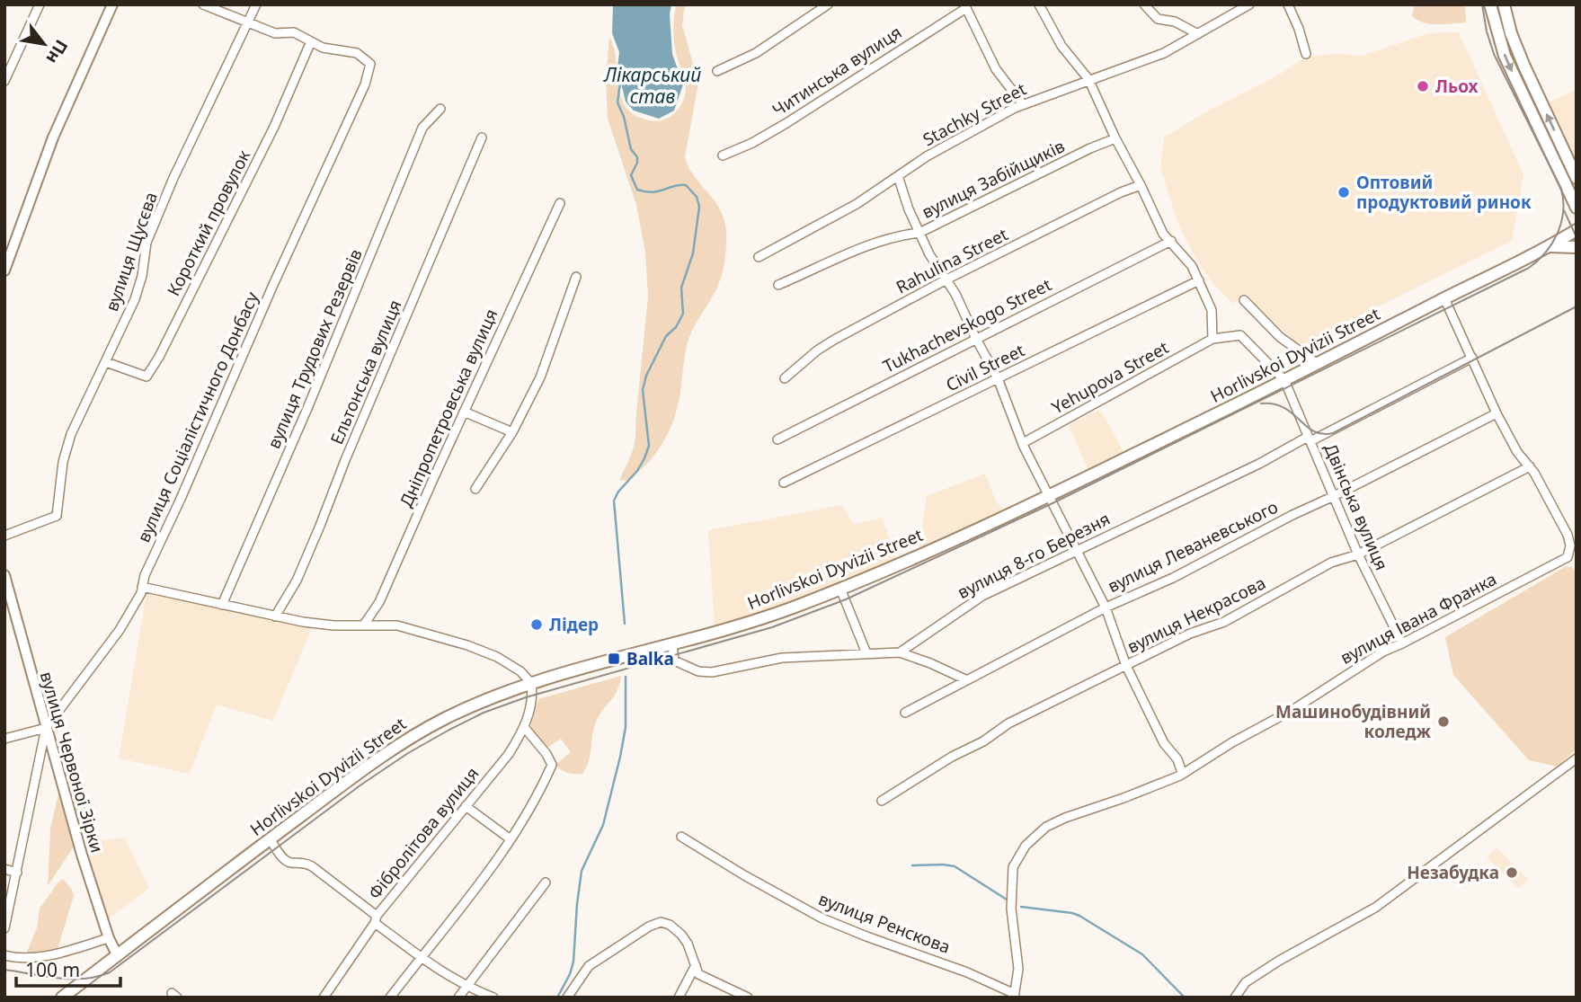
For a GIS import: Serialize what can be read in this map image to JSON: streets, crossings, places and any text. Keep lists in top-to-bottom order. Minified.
{"streets":{"main road":["Horlivskoi Dyvizii Street"],"street":["Читинська вулиця","Stachky Street","вулиця Забійщиків","Короткий провулок","вулиця Щусєва","Rahulina Street","Tukhachevskogo Street","вулиця Трудових Резервів","Civil Street","Ельтонська вулиця","Yehupova Street","Дніпропетровська вулиця","вулиця Соціалістичного Донбасу","Двінська вулиця","вулиця Леваневського","вулиця 8-го Березня","вулиця Некрасова","вулиця Івана Франка","вулиця Червоної Зірки","Фібролітова вулиця","вулиця Ренскова"]},"crossings":[["Читинська вулиця","Stachky Street"],["Короткий провулок","вулиця Щусєва"],["Короткий провулок","вулиця Соціалістичного Донбасу"],["Horlivskoi Dyvizii Street","Двінська вулиця"],["Horlivskoi Dyvizii Street","вулиця Червоної Зірки"],["Horlivskoi Dyvizii Street","Фібролітова вулиця"],["вулиця Соціалістичного Донбасу","вулиця Червоної Зірки"],["Двінська вулиця","вулиця Леваневського"],["Двінська вулиця","вулиця 8-го Березня"],["Двінська вулиця","вулиця Некрасова"],["Двінська вулиця","вулиця Івана Франка"],["вулиця Некрасова","вулиця Івана Франка"],["вулиця Івана Франка","вулиця Ренскова"]],"water":["Лікарський став"],"places":{"other":["Льох","Оптовий продуктовий ринок","Лідер","Машинобудівний коледж","Незабудка"],"transit":["Balka"]},"scale_bar":"100 m","north":"bottom right"}
